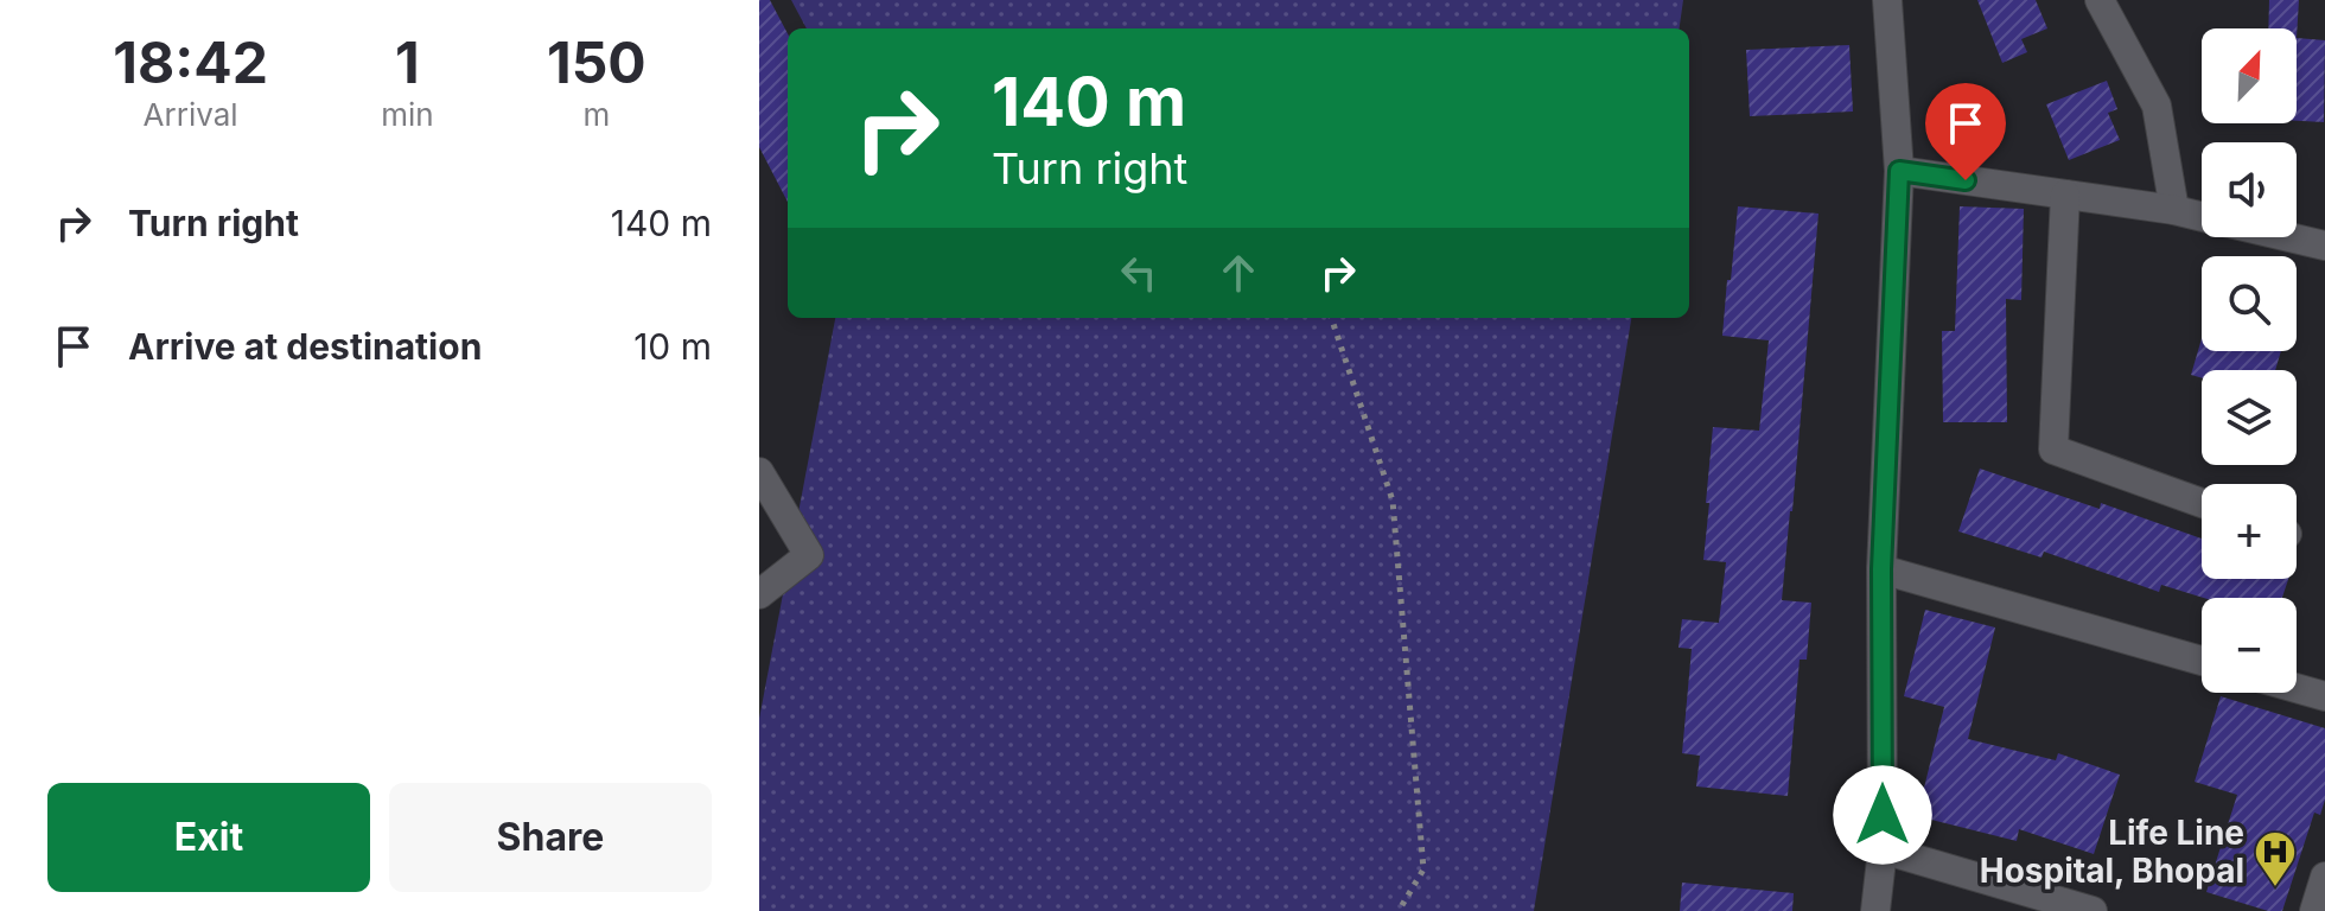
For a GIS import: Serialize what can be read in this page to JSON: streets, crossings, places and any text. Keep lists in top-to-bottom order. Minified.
{"places":{"hospital":["Life Line Hospital, Bhopal"]},"north":"top right","page":{"eta":["18:42","Arrival","1","min","150","m"],"map_buttons":["+","−"],"turn":["140 m","Turn right"],"list":[{"name":"Turn right","value":"140 m"},{"name":"Arrive at destination","value":"10 m"}],"buttons":["Exit","Share"]}}
